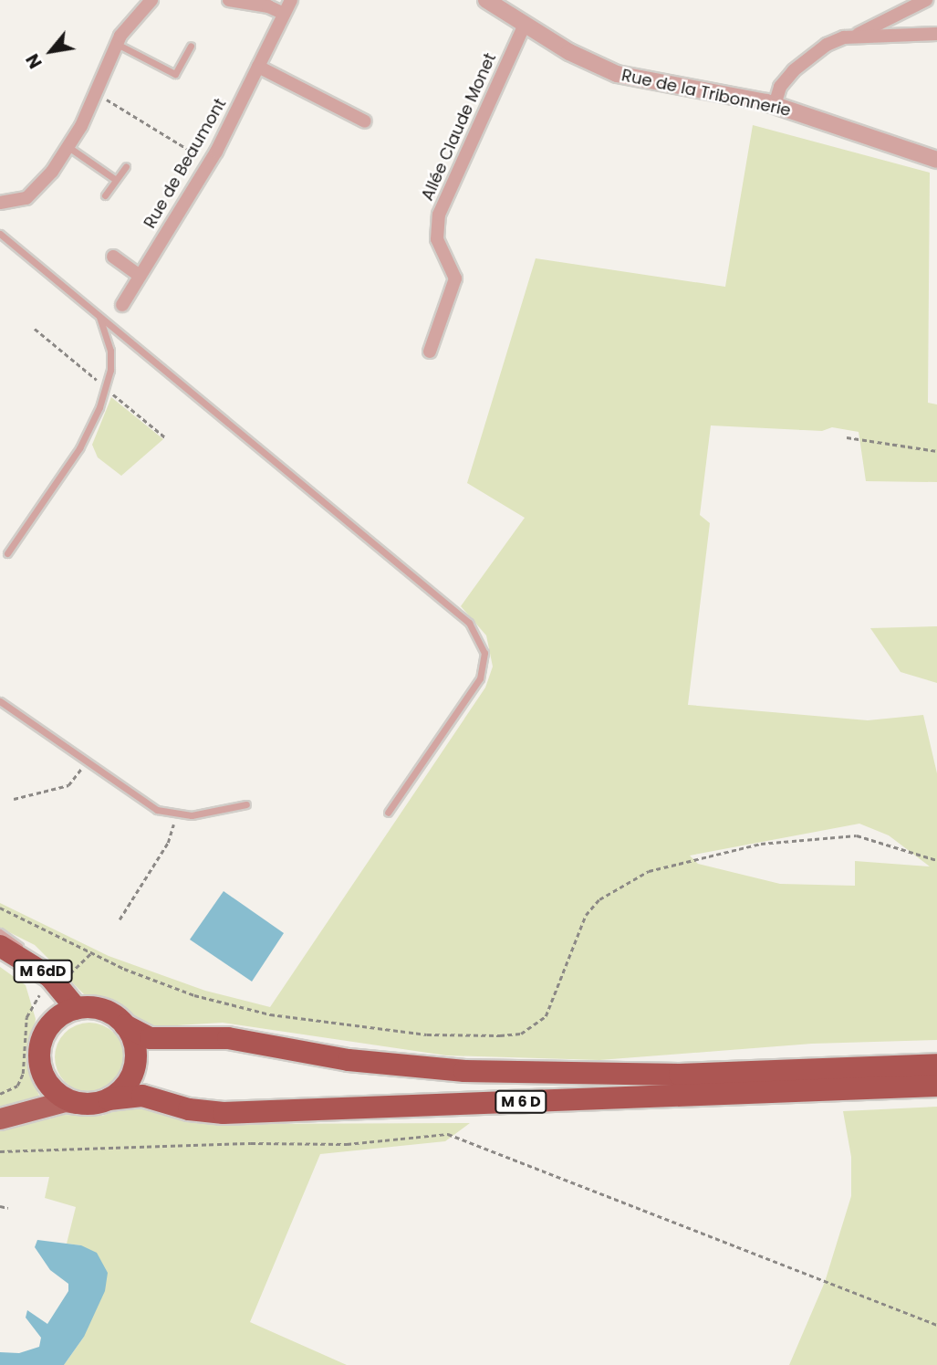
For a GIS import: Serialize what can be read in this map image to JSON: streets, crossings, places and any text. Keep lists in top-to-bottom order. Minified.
{"streets":{"highway":["M 6dD","M 6 D"],"street":["Rue de la Tribonnerie","Allée Claude Monet","Rue de Beaumont"]},"crossings":[["Rue de la Tribonnerie","Allée Claude Monet"],["M 6dD","M 6 D"]],"north":"bottom left"}
